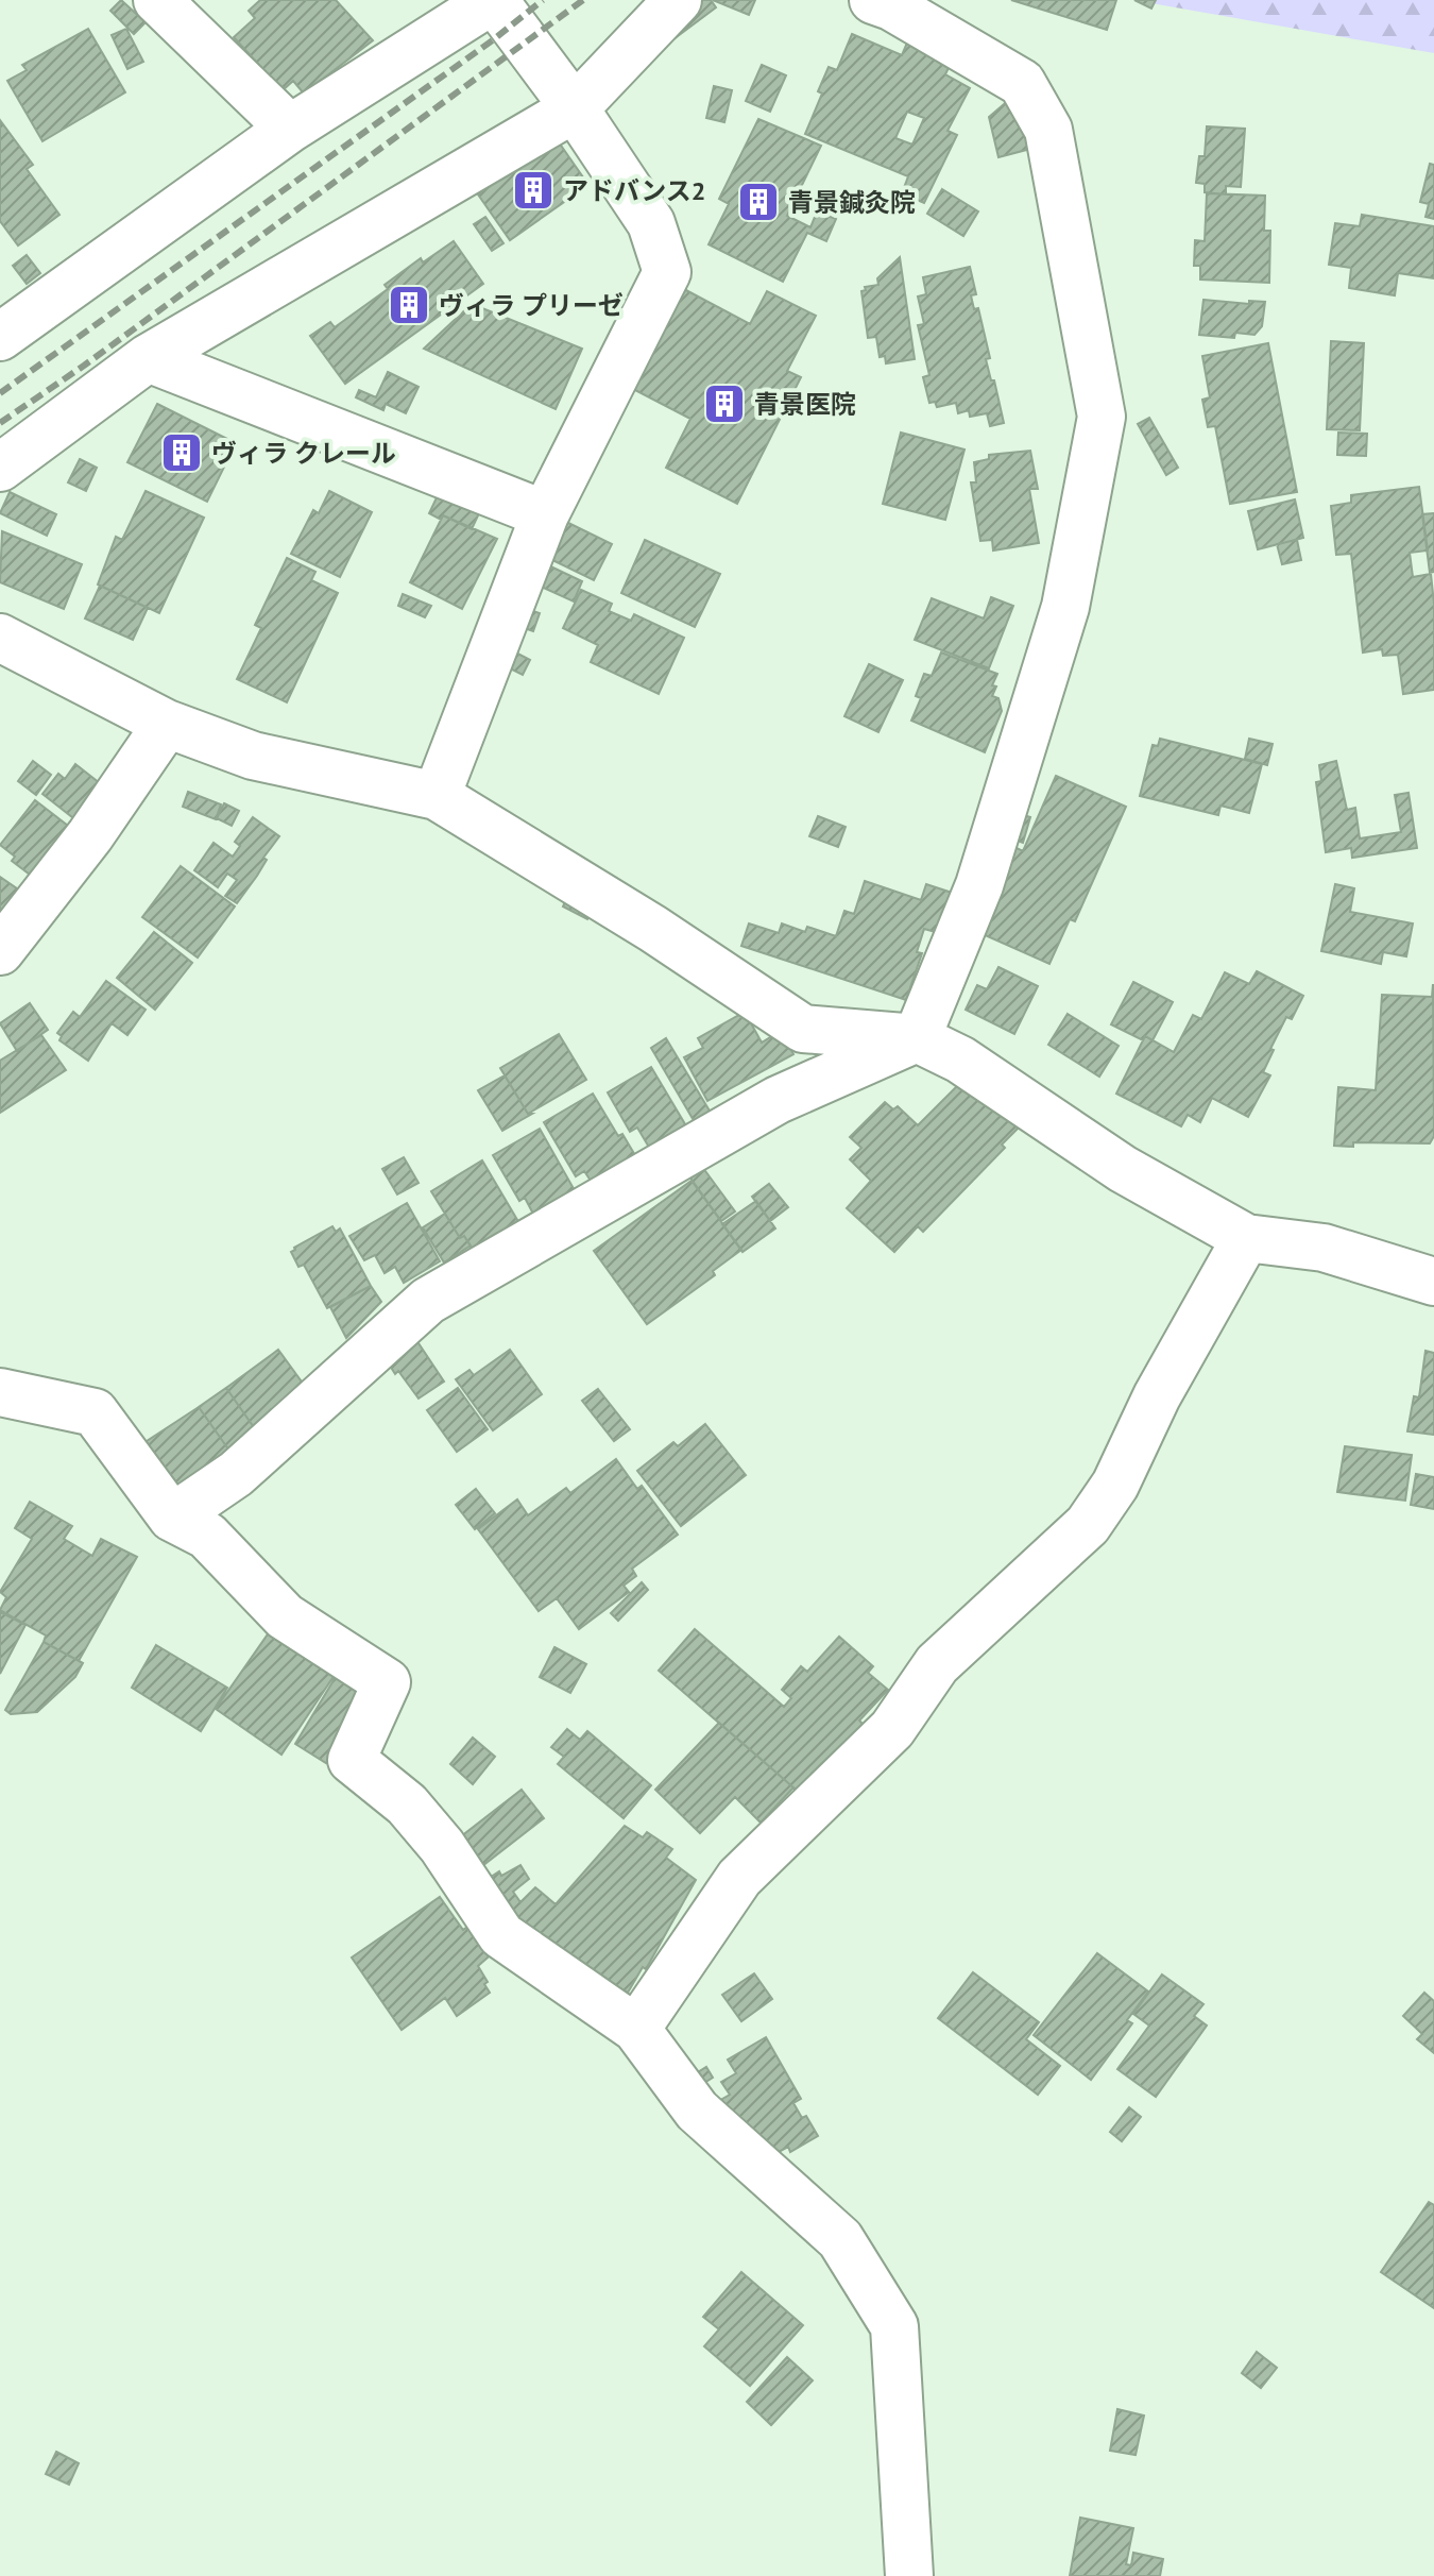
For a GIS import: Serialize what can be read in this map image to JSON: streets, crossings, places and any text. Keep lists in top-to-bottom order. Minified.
{"places":{"building":["アドバンス2","青景鍼灸院","ヴィラ プリーゼ","青景医院","ヴィラ クレール"]}}
